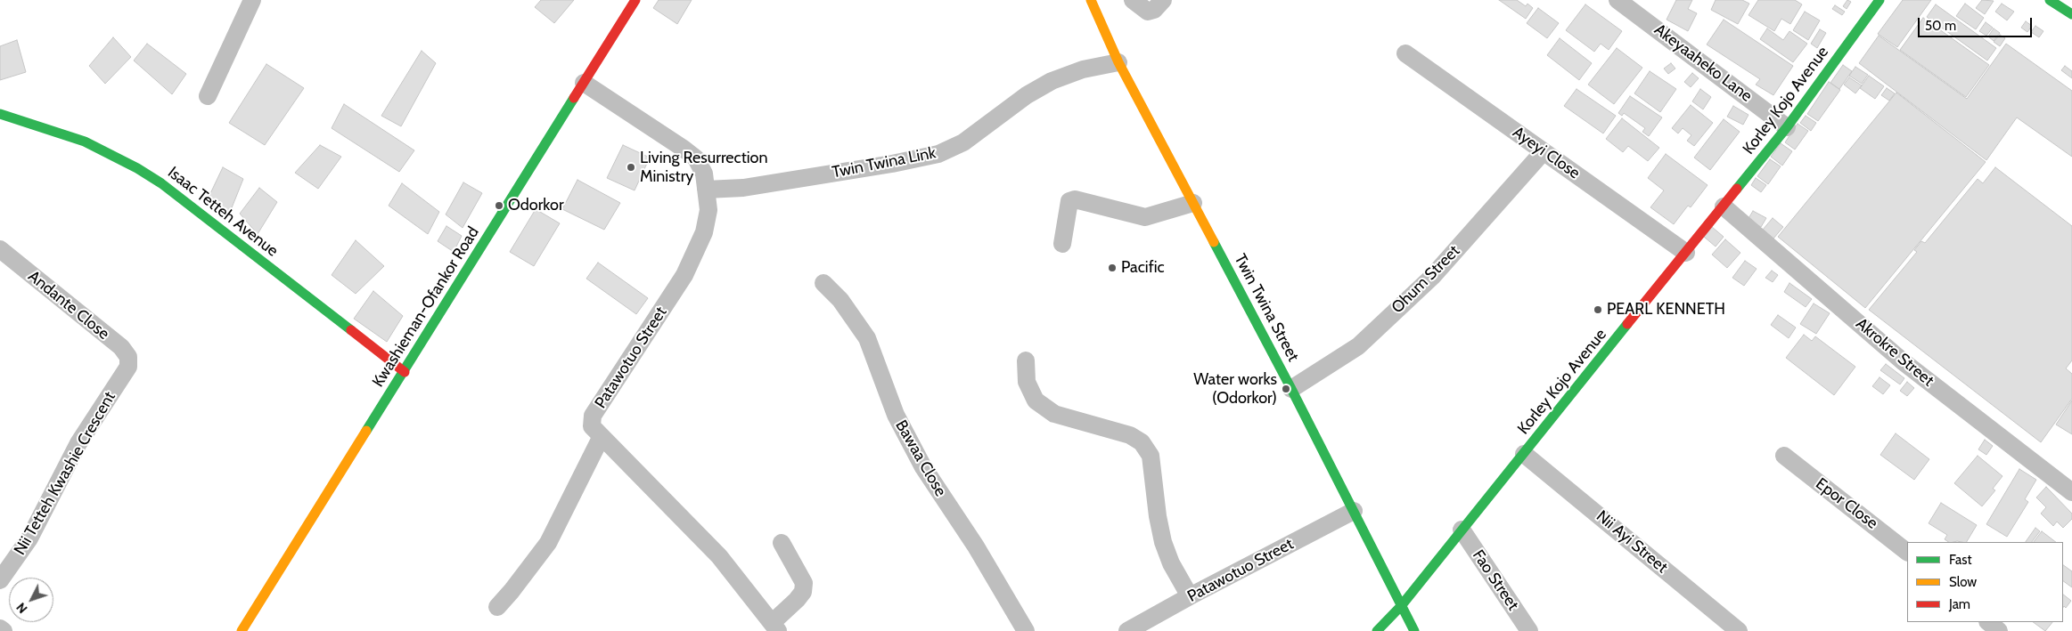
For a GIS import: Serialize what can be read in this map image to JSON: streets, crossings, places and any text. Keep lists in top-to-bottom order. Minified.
{"streets":{"main road":["Korley Kojo Avenue","Isaac Tetteh Avenue","Kwashieman-Ofankor Road","Twin Twina Street"],"street":["Akeyaaheko Lane","Ayeyi Close","Twin Twina Link","Ohum Street","Andante Close","Akrokre Street","Patawotuo Street","Bawaa Close","Nii Tetteh Kwashie Crescent","Epor Close","Nii Ayi Street","Fao Street"]},"crossings":[["Akeyaaheko Lane","Korley Kojo Avenue"],["Korley Kojo Avenue","Ayeyi Close"],["Korley Kojo Avenue","Twin Twina Street"],["Korley Kojo Avenue","Akrokre Street"],["Korley Kojo Avenue","Nii Ayi Street"],["Korley Kojo Avenue","Fao Street"],["Ayeyi Close","Ohum Street"],["Twin Twina Link","Twin Twina Street"],["Twin Twina Link","Patawotuo Street"],["Isaac Tetteh Avenue","Kwashieman-Ofankor Road"],["Ohum Street","Twin Twina Street"],["Andante Close","Nii Tetteh Kwashie Crescent"],["Kwashieman-Ofankor Road","Patawotuo Street"],["Twin Twina Street","Patawotuo Street"]],"places":["Living Resurrection Ministry","Odorkor","Pacific","PEARL KENNETH","Water works (Odorkor)"],"legend":["Fast","Slow","Jam"],"scale_bar":"50 m","north":"bottom left"}
